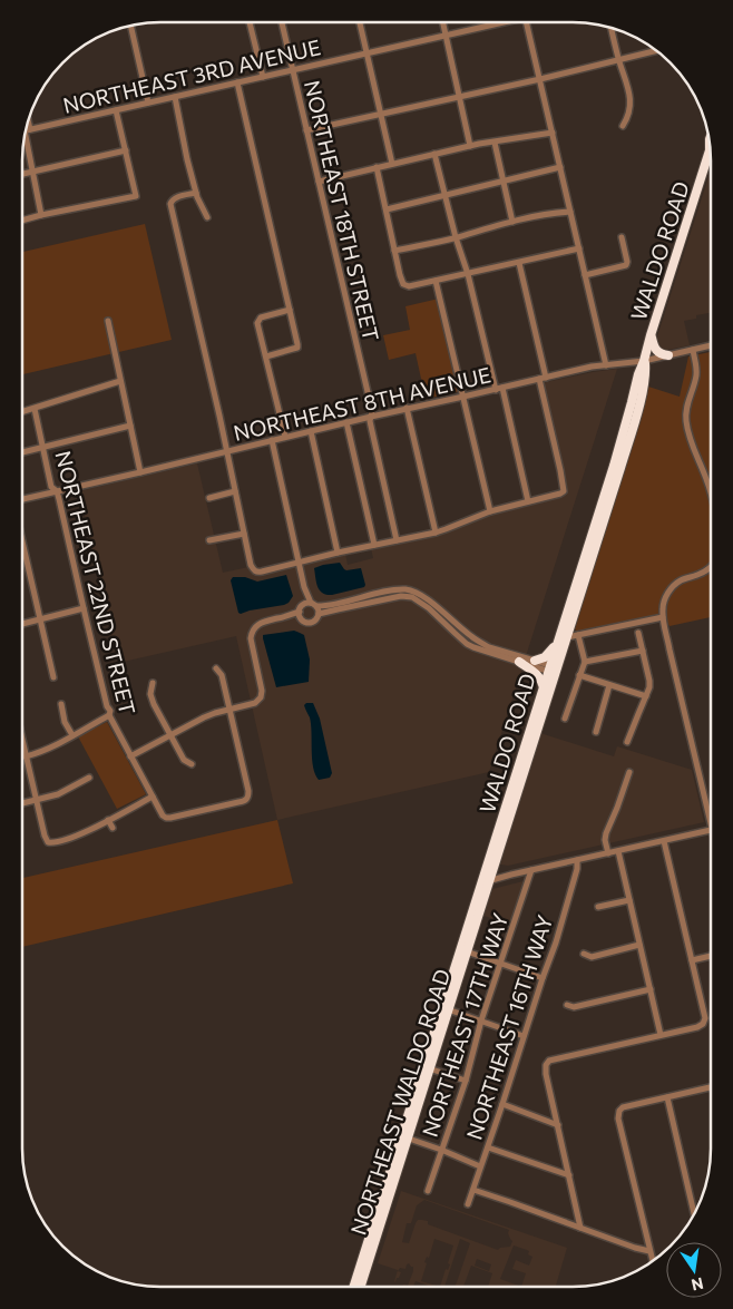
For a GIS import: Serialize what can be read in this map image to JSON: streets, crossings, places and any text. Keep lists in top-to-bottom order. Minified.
{"streets":{"highway":["WALDO ROAD","NORTHEAST WALDO ROAD"],"street":["NORTHEAST 3RD AVENUE","NORTHEAST 18TH STREET","NORTHEAST 8TH AVENUE","NORTHEAST 22ND STREET","NORTHEAST 17TH WAY","NORTHEAST 16TH WAY"]},"crossings":[["NORTHEAST 3RD AVENUE","NORTHEAST 18TH STREET"],["NORTHEAST 18TH STREET","NORTHEAST 8TH AVENUE"],["WALDO ROAD","NORTHEAST 8TH AVENUE"],["WALDO ROAD","NORTHEAST WALDO ROAD"],["NORTHEAST 8TH AVENUE","NORTHEAST 22ND STREET"]],"north":"bottom"}
